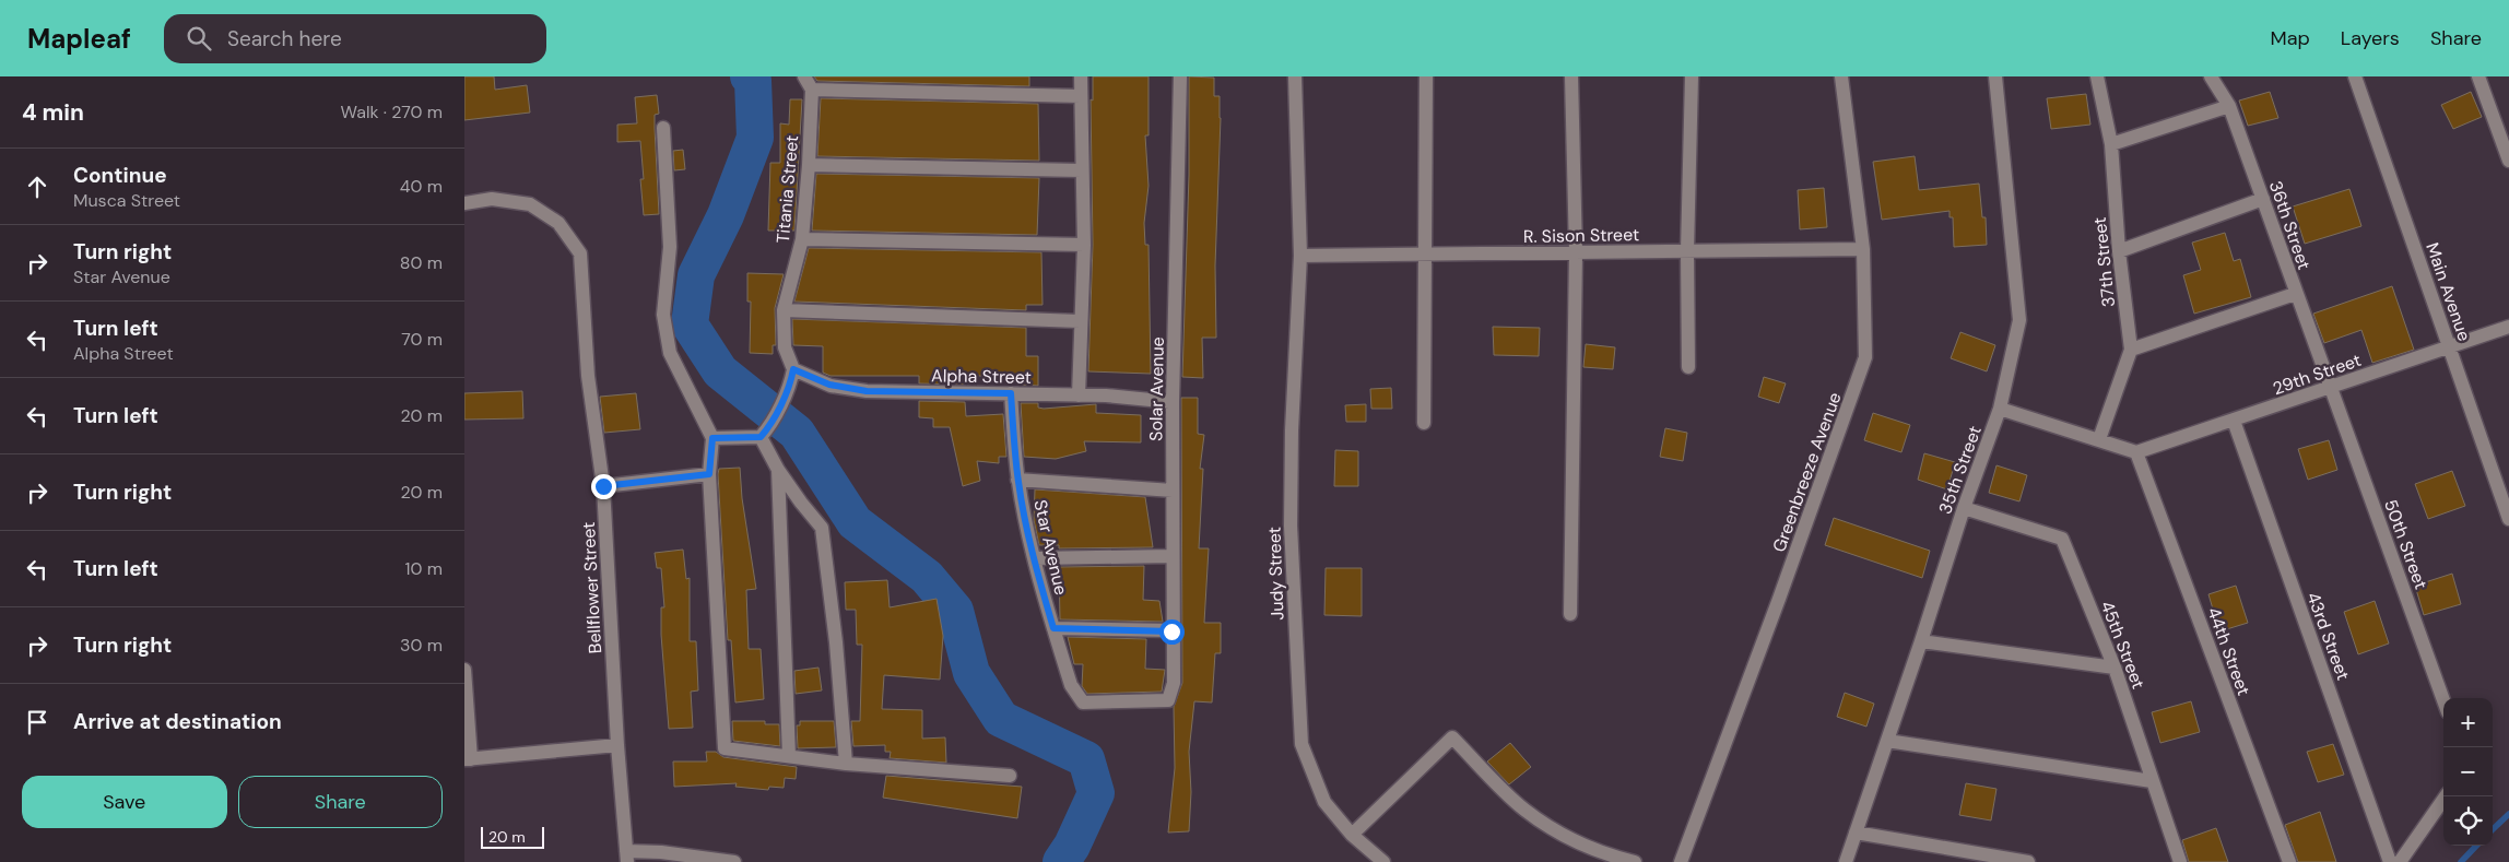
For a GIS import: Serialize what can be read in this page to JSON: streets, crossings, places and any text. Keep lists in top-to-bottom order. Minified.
{"streets":{"street":["Titania Street","36th Street","R. Sison Street","37th Street","Main Avenue","29th Street","Alpha Street","Solar Avenue","35th Street","Greenbreeze Avenue","50th Street","Star Avenue","Judy Street","Bellflower Street","43rd Street","45th Street","44th Street"]},"crossings":[["Titania Street","Alpha Street"],["36th Street","29th Street"],["36th Street","50th Street"],["R. Sison Street","Greenbreeze Avenue"],["R. Sison Street","Judy Street"],["Main Avenue","29th Street"],["29th Street","50th Street"],["29th Street","43rd Street"],["29th Street","44th Street"],["Alpha Street","Solar Avenue"],["Alpha Street","Star Avenue"],["Solar Avenue","Star Avenue"],["35th Street","45th Street"]],"scale_bar":"20 m","page":{"header":"Mapleaf","search":"Search here","nav":["Map","Layers","Share"],"heading":["4 min","Walk · 270 m"],"list":[["Continue","Musca Street","40 m"],["Turn right","Star Avenue","80 m"],["Turn left","Alpha Street","70 m"],["Turn left","20 m"],["Turn right","20 m"],["Turn left","10 m"],["Turn right","30 m"],"Arrive at destination"],"map_buttons":["+","−"],"buttons":["Save","Share"],"scale":"20 m"}}
